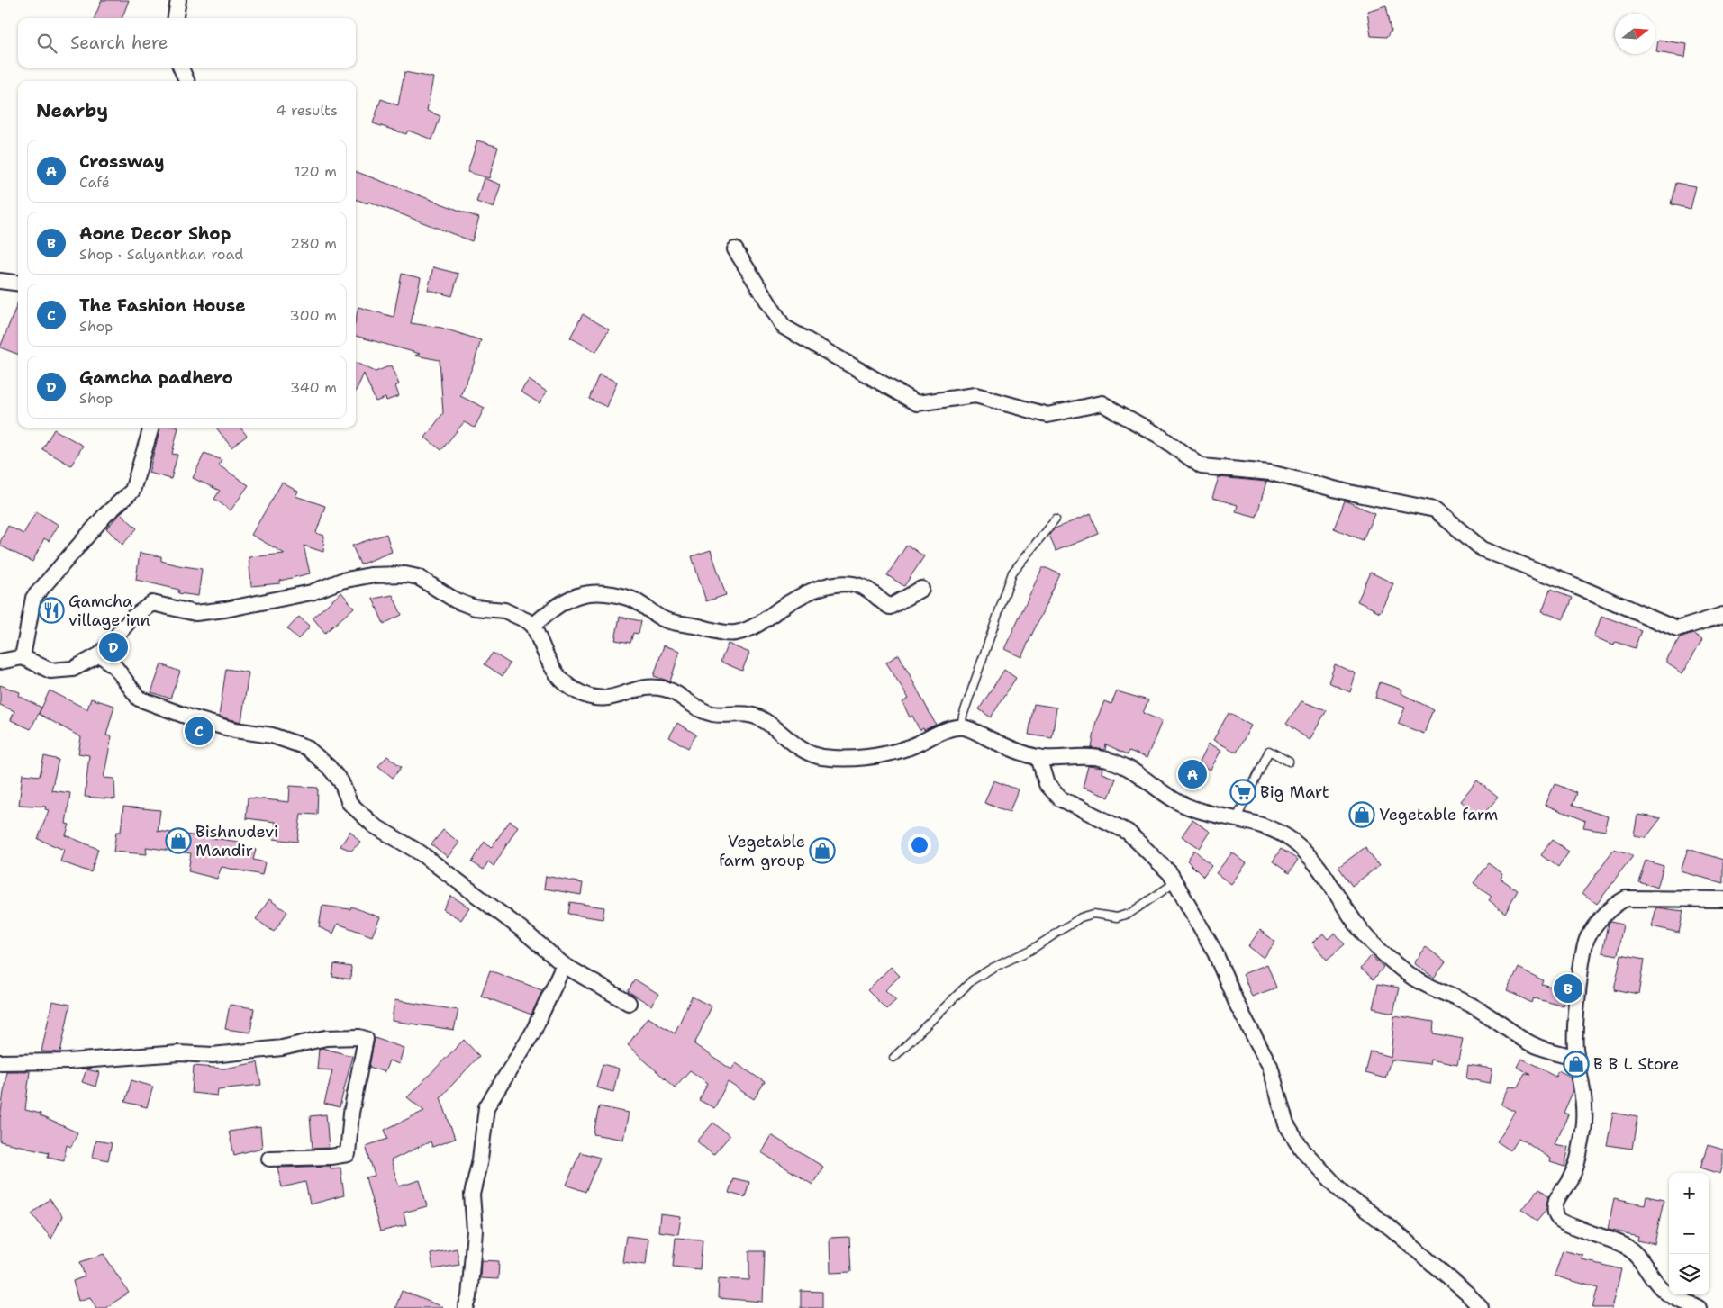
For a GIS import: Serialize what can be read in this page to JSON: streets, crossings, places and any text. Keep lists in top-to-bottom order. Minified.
{"places":{"restaurant":["Gamcha village inn"],"supermarket":["Big Mart"],"shop":["Vegetable farm","Bishnudevi Mandir","Vegetable farm group","B B L Store"]},"north":"right","page":{"search":"Search here","heading":["Nearby","4 results"],"list":[{"mark":"A","name":"Crossway","note":"Café","value":"120 m"},{"mark":"B","name":"Aone Decor Shop","note":"Shop · Salyanthan road","value":"280 m"},{"mark":"C","name":"The Fashion House","note":"Shop","value":"300 m"},{"mark":"D","name":"Gamcha padhero","note":"Shop","value":"340 m"}],"pins":["D","C","A","B"],"map_buttons":["+","−"]}}
